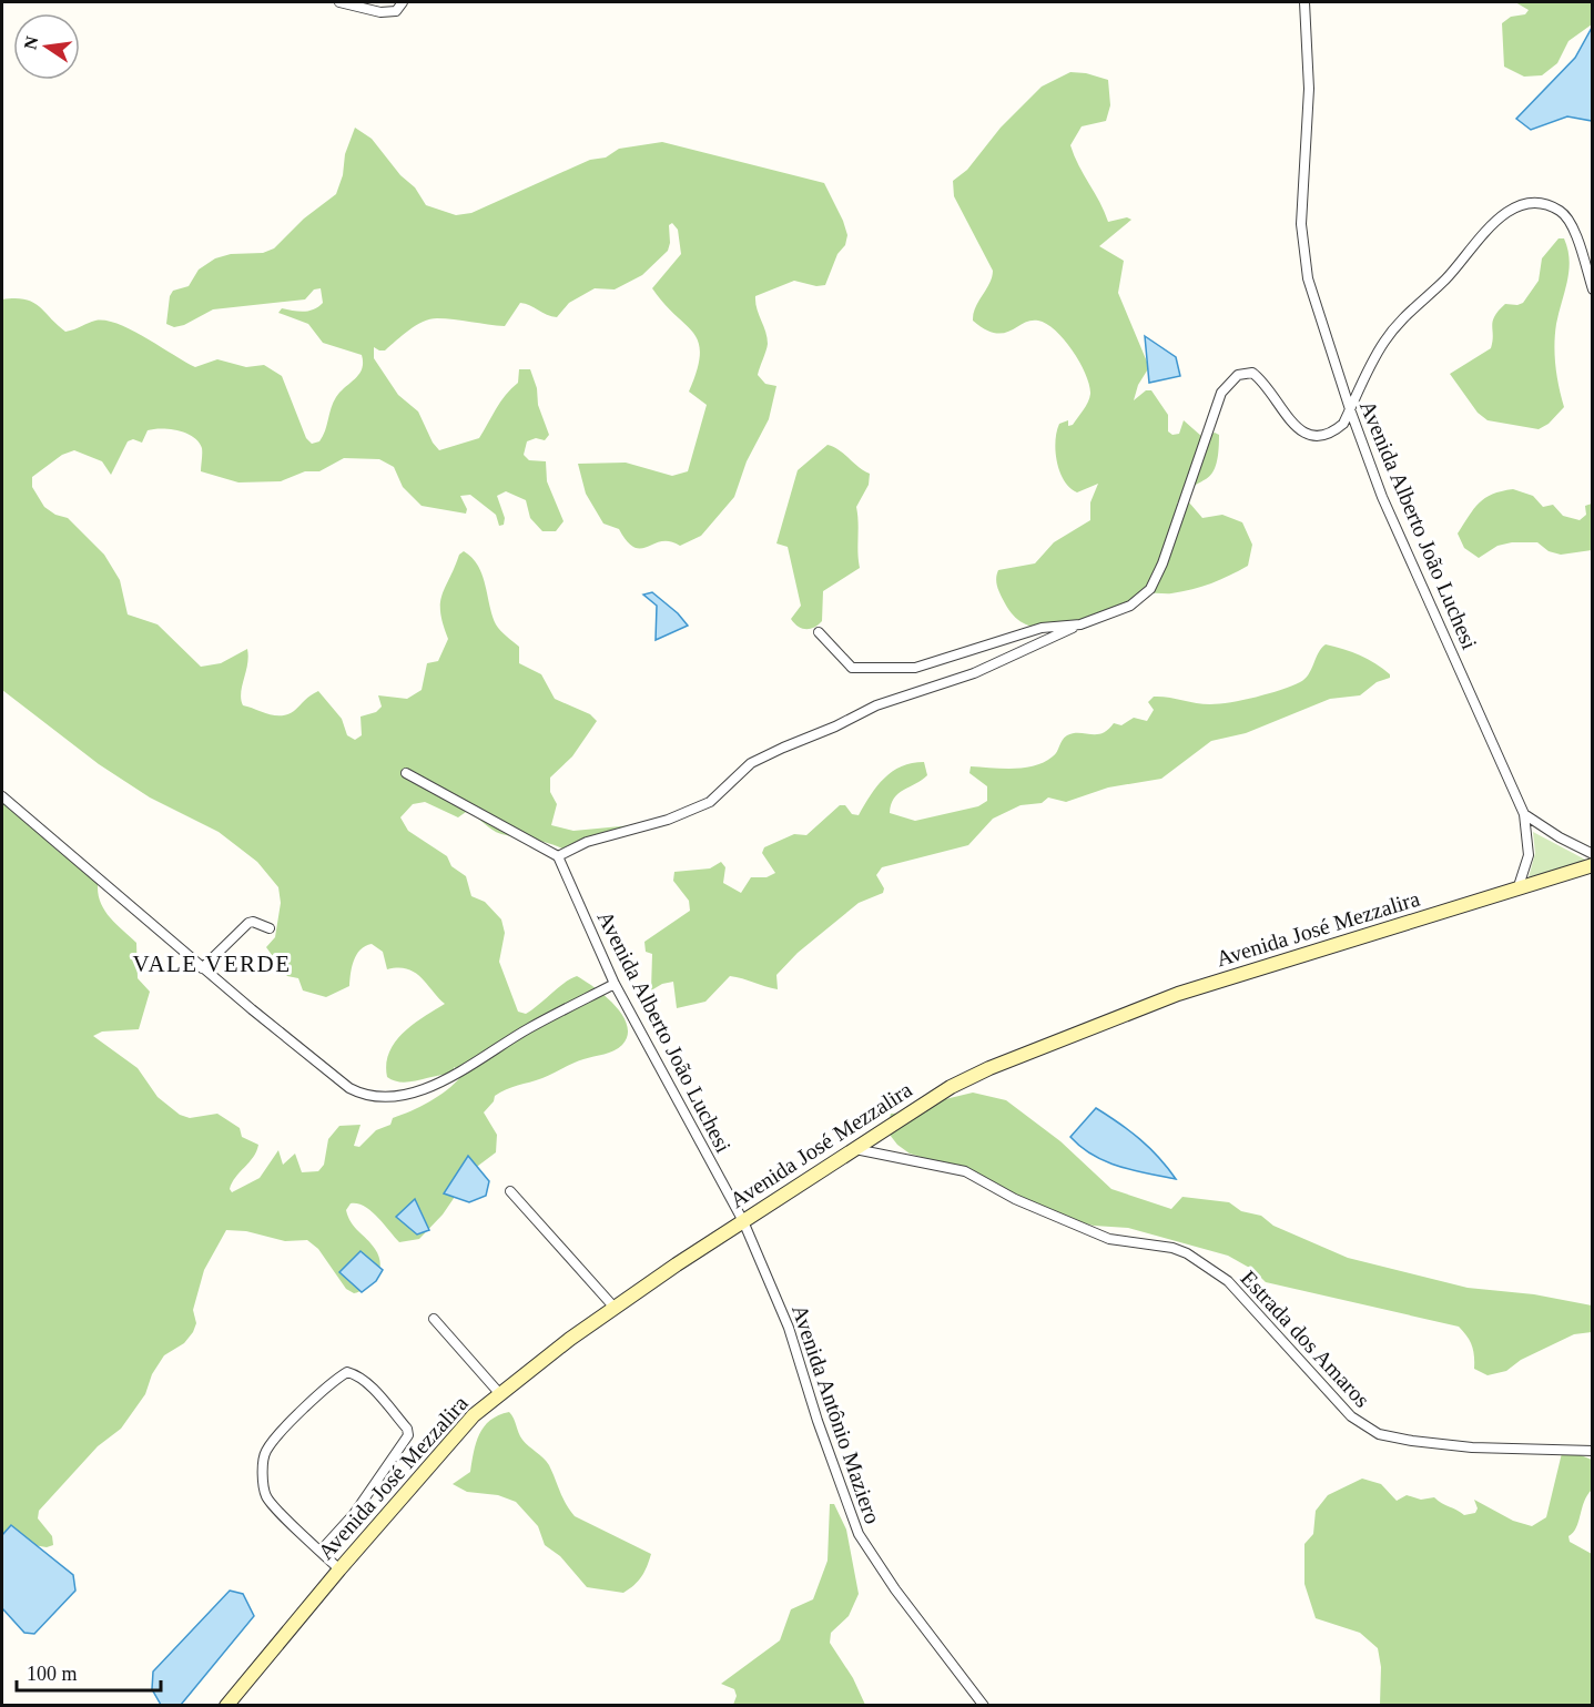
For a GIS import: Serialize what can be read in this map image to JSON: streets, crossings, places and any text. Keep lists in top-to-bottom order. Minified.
{"streets":{"main road":["Avenida José Mezzalira"],"street":["Avenida Alberto João Luchesi","Estrada dos Amaros","Avenida Antônio Maziero"]},"crossings":[["Avenida Alberto João Luchesi","Avenida José Mezzalira"],["Avenida Alberto João Luchesi","Avenida Antônio Maziero"],["Avenida José Mezzalira","Estrada dos Amaros"],["Avenida José Mezzalira","Avenida Antônio Maziero"]],"districts":["VALE VERDE"],"scale_bar":"100 m","north":"left"}
